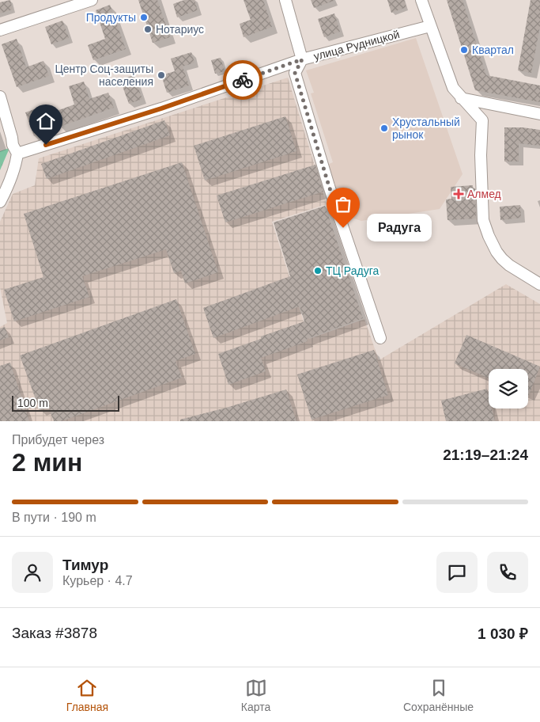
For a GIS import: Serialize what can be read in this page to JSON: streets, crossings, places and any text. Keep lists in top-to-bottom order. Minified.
{"streets":{"street":["улица Рудницкой"]},"places":{"other":["Продукты","Нотариус","Квартал","Центр Соц-защиты населения","Хрустальный рынок","Радуга","ТЦ Радуга"],"health":["Алмед"]},"scale_bar":"100 m","page":{"bubble":"Радуга","scale":"100 m","heading":["2 мин","Прибудет через","21:19–21:24"],"panel":["Тимур","Курьер · 4.7","Заказ #3878","1 030 ₽"],"bar":"В пути · 190 m","tabs":["Главная","Карта","Сохранённые"]}}
